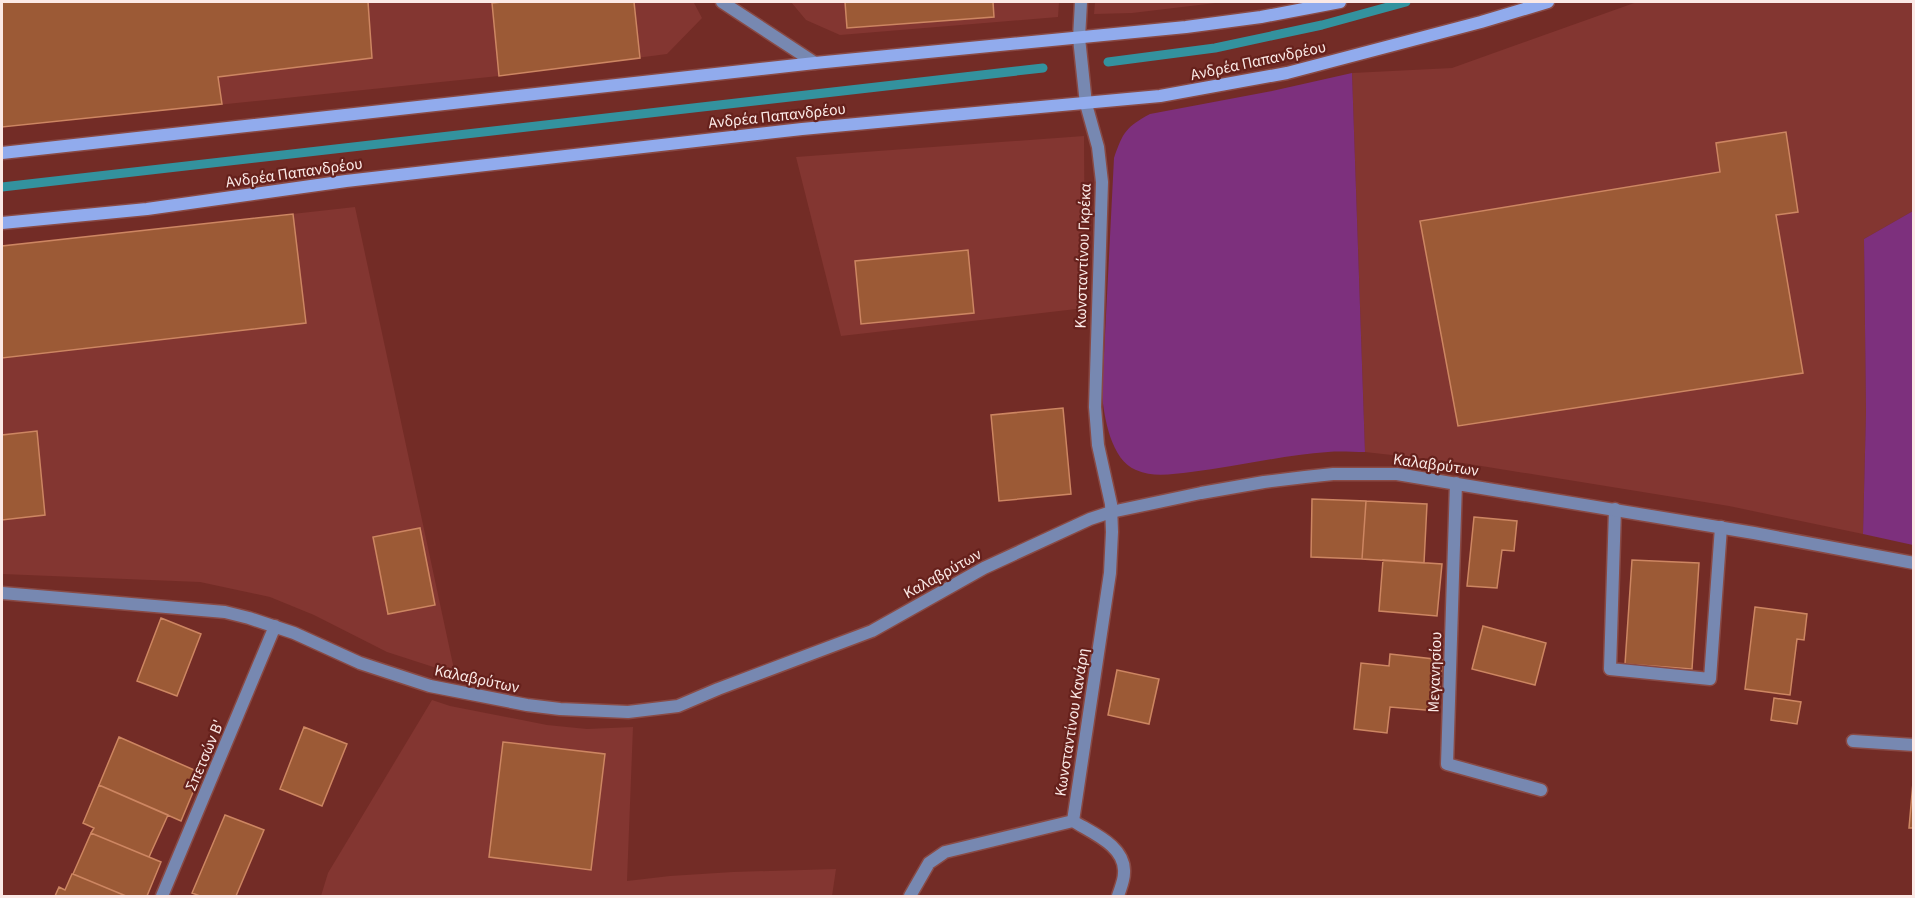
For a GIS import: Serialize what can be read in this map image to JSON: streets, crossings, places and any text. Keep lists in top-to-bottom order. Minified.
{"streets":{"main road":["Ανδρέα Παπανδρέου"],"street":["Κωνσταντίνου Γκρέκα","Καλαβρύτων","Μεγανησίου","Κωνσταντίνου Κανάρη","Σπετσών Β'"]},"crossings":[["Ανδρέα Παπανδρέου","Κωνσταντίνου Γκρέκα"],["Κωνσταντίνου Γκρέκα","Καλαβρύτων"],["Κωνσταντίνου Γκρέκα","Κωνσταντίνου Κανάρη"],["Καλαβρύτων","Μεγανησίου"],["Καλαβρύτων","Κωνσταντίνου Κανάρη"],["Καλαβρύτων","Σπετσών Β'"]]}
